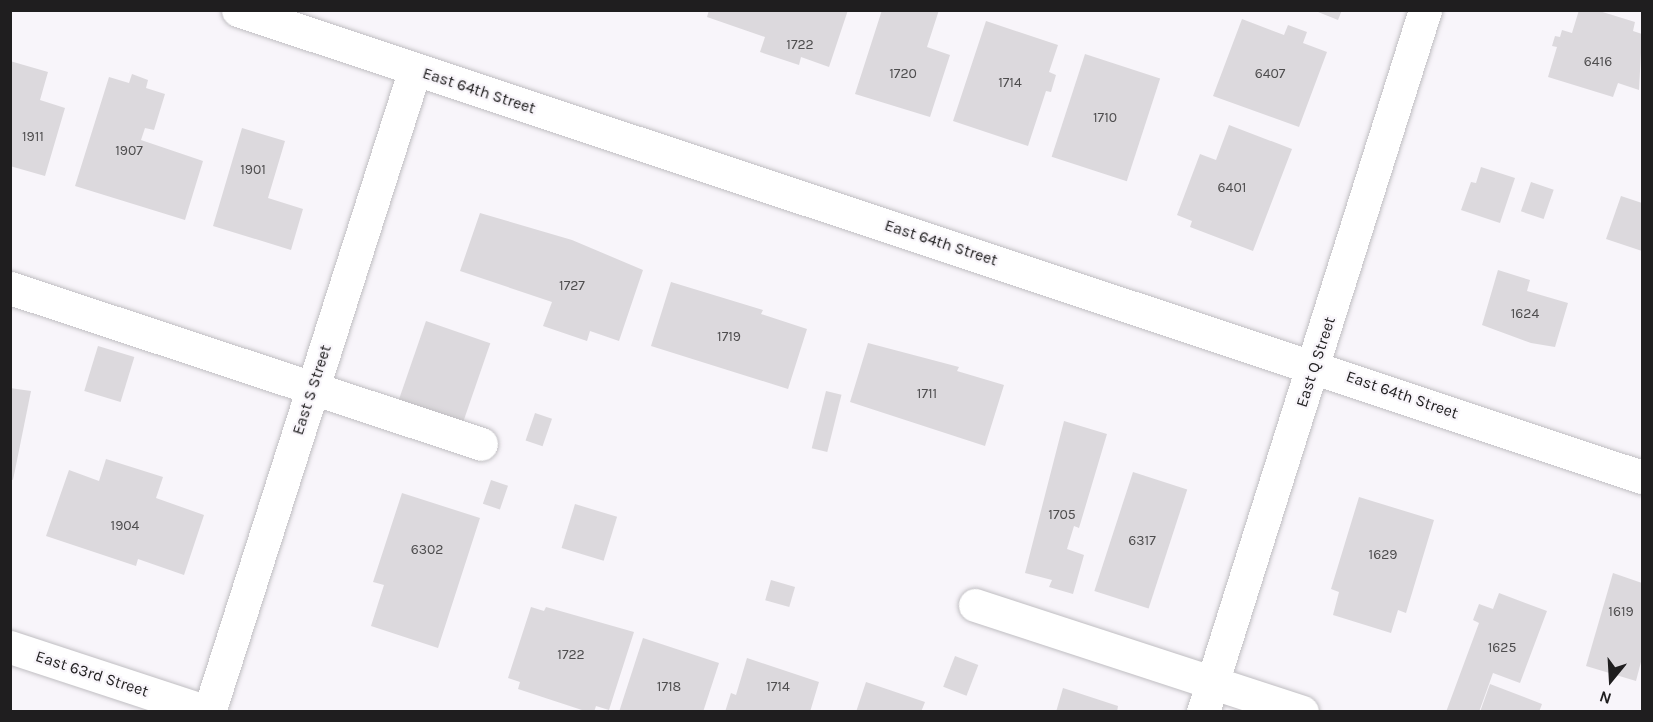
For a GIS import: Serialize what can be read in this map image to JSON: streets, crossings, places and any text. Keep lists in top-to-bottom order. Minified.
{"streets":{"street":["East 64th Street","East Q Street","East S Street","East 63rd Street"]},"crossings":[["East 64th Street","East Q Street"],["East 64th Street","East S Street"],["East S Street","East 63rd Street"]],"house_numbers":["1722","6416","1720","6407","1714","1710","1911","1907","1901","6401","1727","1624","1719","1711","1705","1904","6317","6302","1629","1619","1625","1722","1718","1714"],"north":"bottom"}
